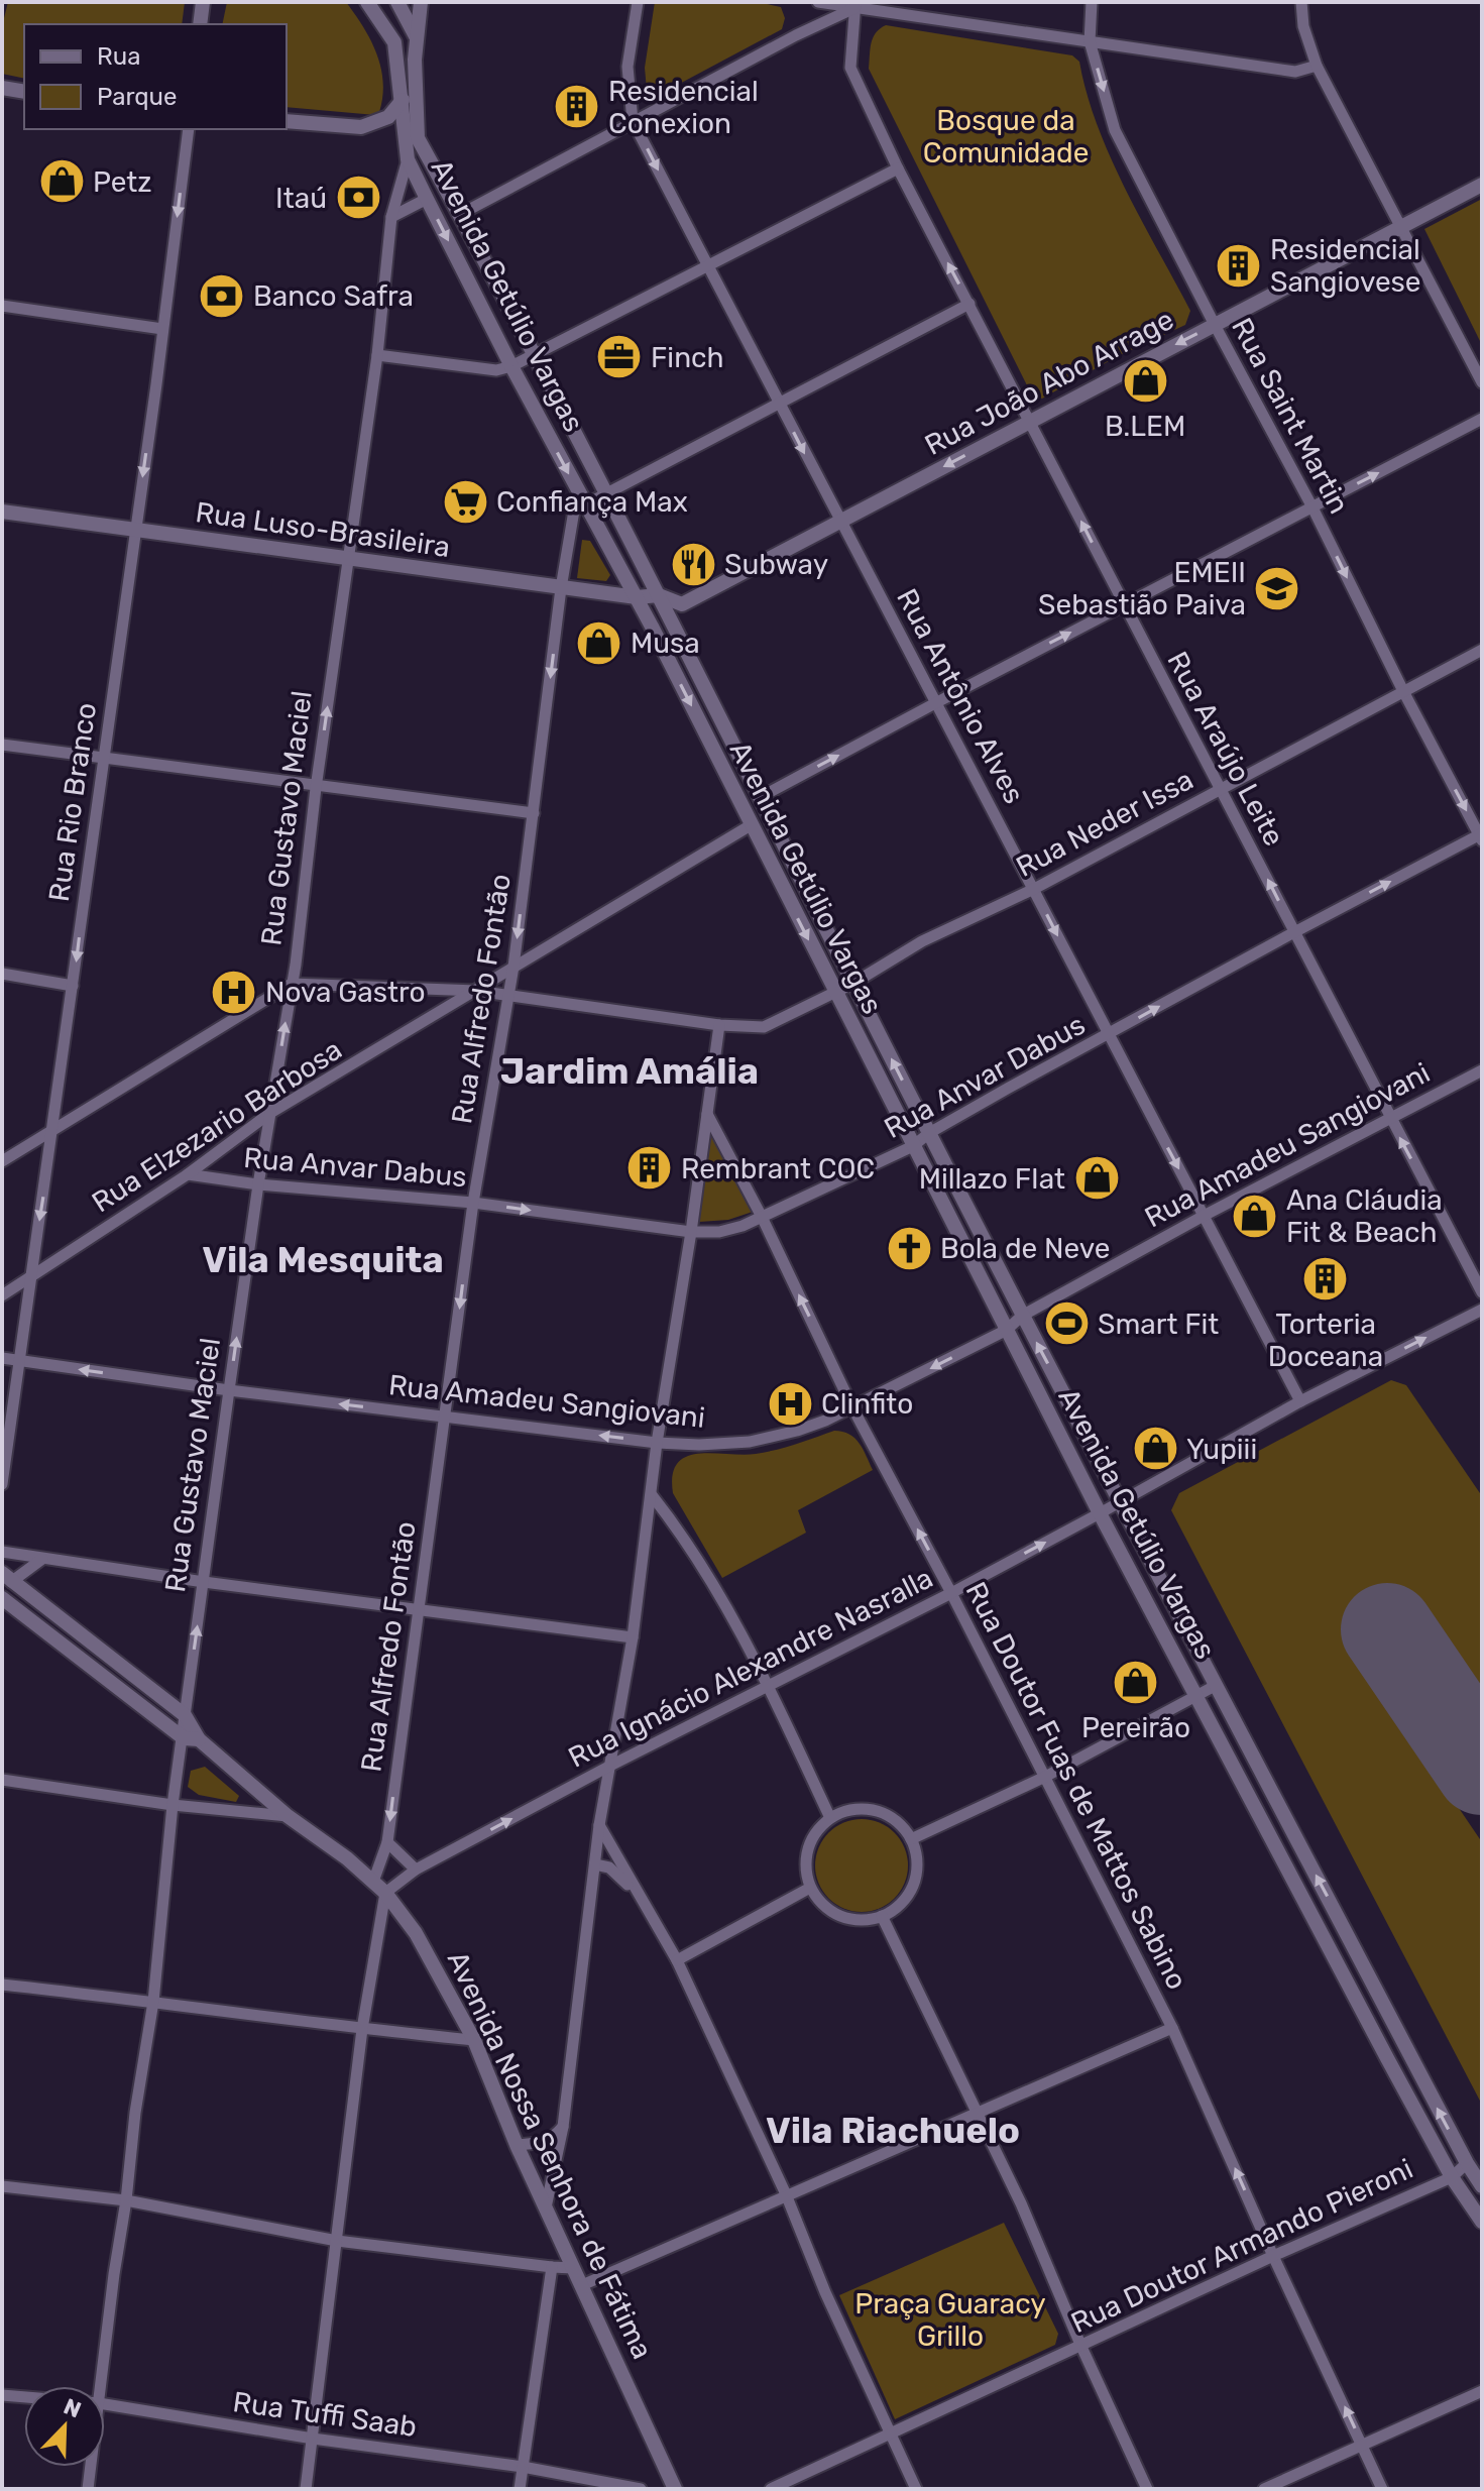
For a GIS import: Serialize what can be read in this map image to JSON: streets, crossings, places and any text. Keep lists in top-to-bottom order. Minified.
{"streets":{"main road":["Avenida Getúlio Vargas","Rua João Abo Arrage","Rua Luso-Brasileira","Avenida Nossa Senhora de Fátima"],"street":["Rua Saint Martin","Rua Antônio Alves","Rua Araújo Leite","Rua Rio Branco","Rua Gustavo Maciel","Rua Neder Issa","Rua Alfredo Fontão","Rua Anvar Dabus","Rua Elzezario Barbosa","Rua Amadeu Sangiovani","Rua Ignácio Alexandre Nasralla","Rua Doutor Fuas de Mattos Sabino","Rua Doutor Armando Pieroni","Rua Tuffi Saab"]},"crossings":[["Avenida Getúlio Vargas","Rua João Abo Arrage"],["Avenida Getúlio Vargas","Rua Luso-Brasileira"],["Avenida Getúlio Vargas","Rua Gustavo Maciel"],["Avenida Getúlio Vargas","Rua Neder Issa"],["Avenida Getúlio Vargas","Rua Alfredo Fontão"],["Avenida Getúlio Vargas","Rua Anvar Dabus"],["Avenida Getúlio Vargas","Rua Elzezario Barbosa"],["Avenida Getúlio Vargas","Rua Amadeu Sangiovani"],["Avenida Getúlio Vargas","Rua Ignácio Alexandre Nasralla"],["Avenida Getúlio Vargas","Rua Doutor Armando Pieroni"],["Rua João Abo Arrage","Rua Saint Martin"],["Rua João Abo Arrage","Rua Antônio Alves"],["Rua João Abo Arrage","Rua Araújo Leite"],["Rua Saint Martin","Rua Neder Issa"],["Rua Saint Martin","Rua Anvar Dabus"],["Rua Luso-Brasileira","Rua Rio Branco"],["Rua Luso-Brasileira","Rua Gustavo Maciel"],["Rua Luso-Brasileira","Rua Alfredo Fontão"],["Rua Antônio Alves","Rua Neder Issa"],["Rua Antônio Alves","Rua Anvar Dabus"],["Rua Antônio Alves","Rua Amadeu Sangiovani"],["Rua Antônio Alves","Rua Ignácio Alexandre Nasralla"],["Rua Araújo Leite","Rua Neder Issa"],["Rua Araújo Leite","Rua Anvar Dabus"],["Rua Araújo Leite","Rua Amadeu Sangiovani"],["Rua Rio Branco","Rua Elzezario Barbosa"],["Rua Rio Branco","Rua Amadeu Sangiovani"],["Rua Gustavo Maciel","Rua Neder Issa"],["Rua Gustavo Maciel","Rua Anvar Dabus"],["Rua Gustavo Maciel","Rua Elzezario Barbosa"],["Rua Gustavo Maciel","Rua Amadeu Sangiovani"],["Rua Gustavo Maciel","Avenida Nossa Senhora de Fátima"],["Rua Neder Issa","Rua Alfredo Fontão"],["Rua Neder Issa","Rua Elzezario Barbosa"],["Rua Alfredo Fontão","Rua Anvar Dabus"],["Rua Alfredo Fontão","Rua Elzezario Barbosa"],["Rua Alfredo Fontão","Rua Amadeu Sangiovani"],["Rua Alfredo Fontão","Rua Ignácio Alexandre Nasralla"],["Rua Alfredo Fontão","Avenida Nossa Senhora de Fátima"],["Rua Alfredo Fontão","Rua Tuffi Saab"],["Rua Anvar Dabus","Rua Elzezario Barbosa"],["Rua Anvar Dabus","Rua Doutor Fuas de Mattos Sabino"],["Rua Amadeu Sangiovani","Rua Doutor Fuas de Mattos Sabino"],["Rua Ignácio Alexandre Nasralla","Rua Doutor Fuas de Mattos Sabino"],["Rua Ignácio Alexandre Nasralla","Avenida Nossa Senhora de Fátima"],["Rua Doutor Fuas de Mattos Sabino","Rua Doutor Armando Pieroni"]],"one_way":["Rua João Abo Arrage","Rua Saint Martin","Rua Antônio Alves","Rua Araújo Leite","Rua Rio Branco","Rua Gustavo Maciel","Rua Alfredo Fontão","Rua Anvar Dabus","Rua Amadeu Sangiovani","Rua Ignácio Alexandre Nasralla","Rua Doutor Fuas de Mattos Sabino"],"districts":["Jardim Amália","Vila Mesquita","Vila Riachuelo"],"parks":["Bosque da Comunidade","Praça Guaracy Grillo"],"places":{"building":["Residencial Conexion","Residencial Sangiovese","Rembrant COC","Torteria Doceana"],"shop":["Petz","B.LEM","Musa","Millazo FIat","Ana Cláudia Fit & Beach","Yupiii","Pereirão"],"bank":["Itaú","Banco Safra"],"office":["Finch"],"supermarket":["Confiança Max"],"restaurant":["Subway"],"school or university":["EMEII Sebastião Paiva"],"hospital":["Nova Gastro","Clinfito"],"church":["Bola de Neve"],"sports":["Smart Fit"]},"legend":["Rua","Parque"],"north":"top right"}
